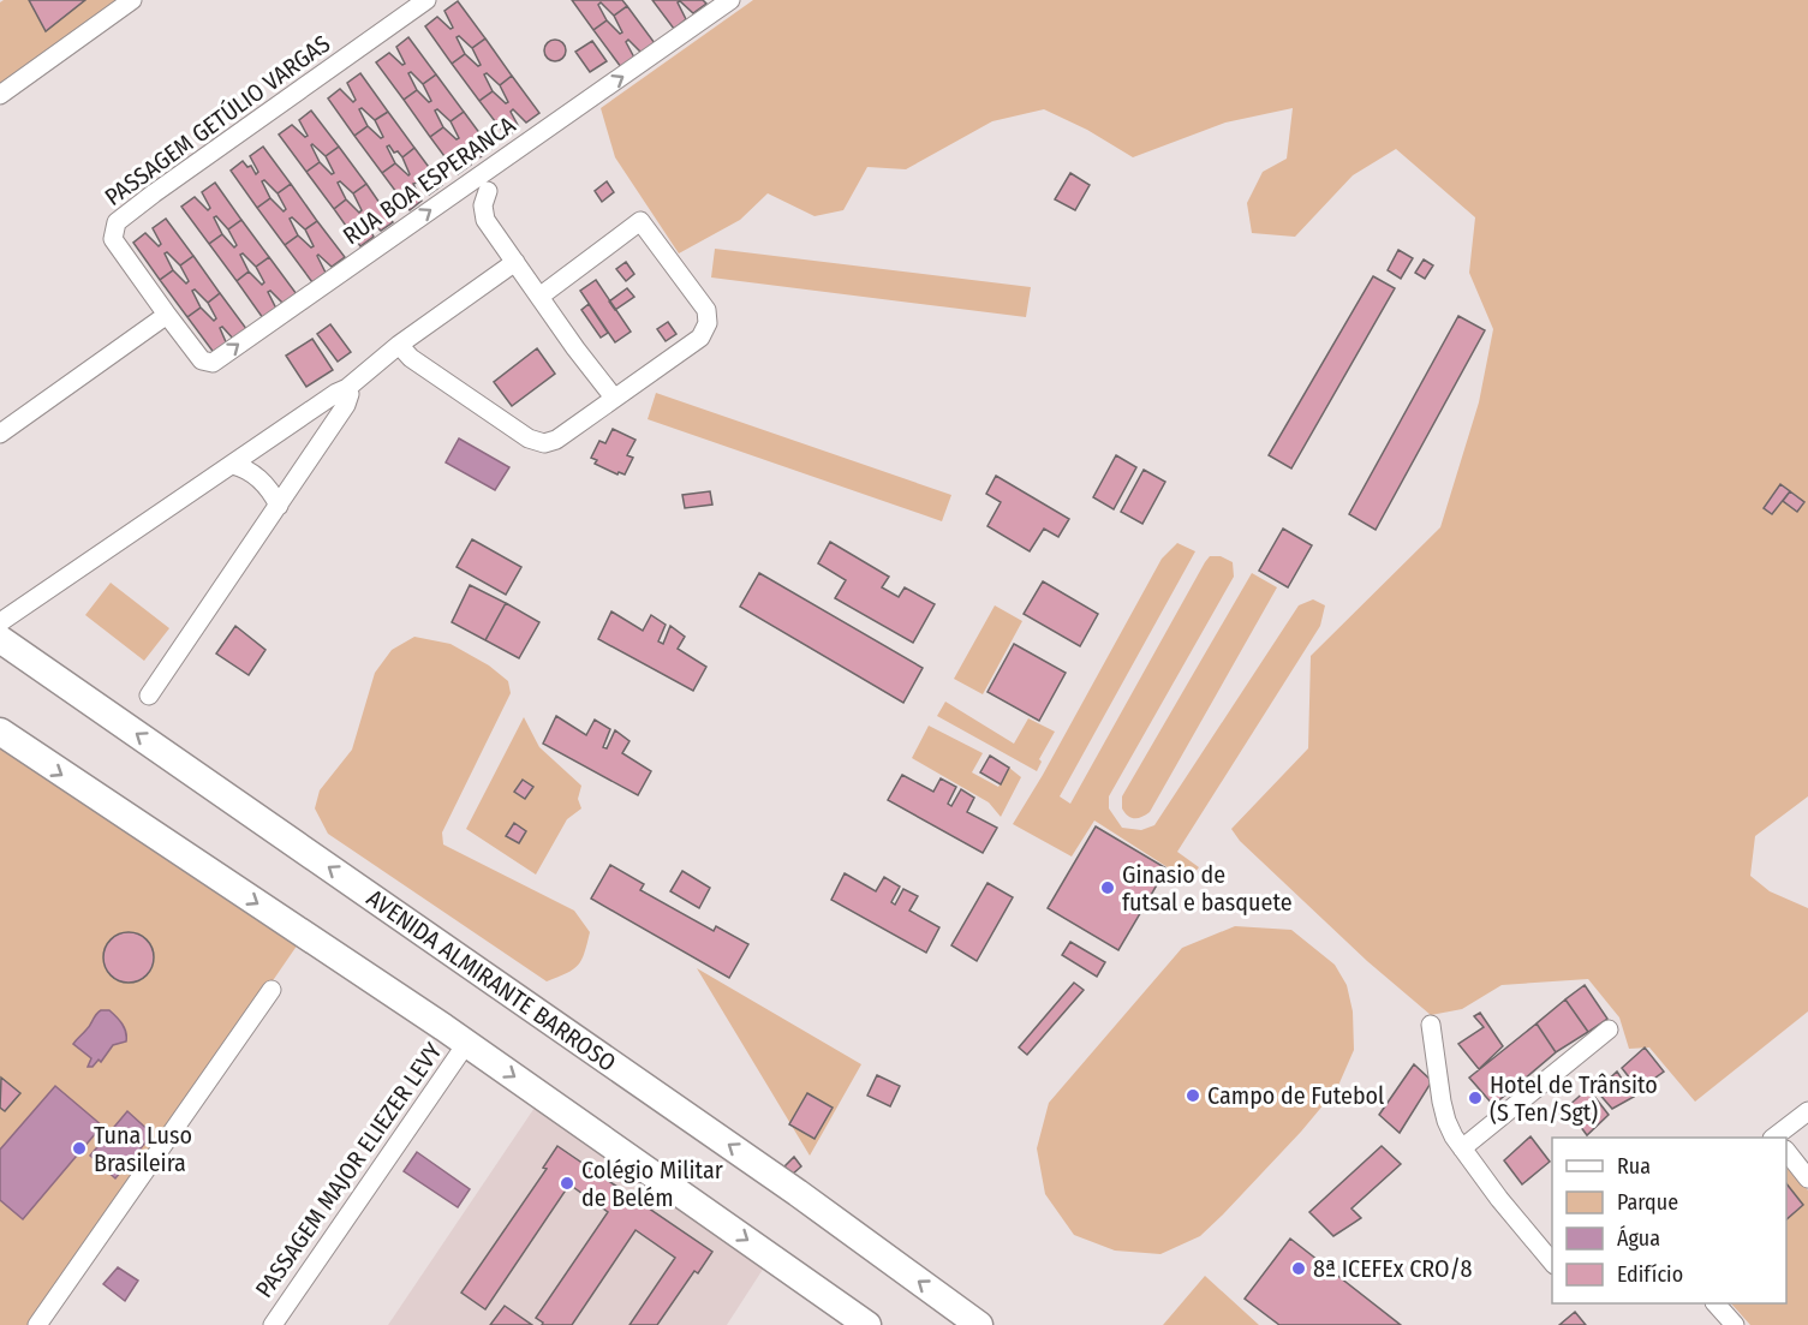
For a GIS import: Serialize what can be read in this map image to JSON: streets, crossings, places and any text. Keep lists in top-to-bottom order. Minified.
{"streets":{"highway":["AVENIDA ALMIRANTE BARROSO"],"street":["PASSAGEM GETÚLIO VARGAS","RUA BOA ESPERANCA","PASSAGEM MAJOR ELIEZER LEVY"]},"crossings":[["PASSAGEM GETÚLIO VARGAS","RUA BOA ESPERANCA"]],"places":["Ginasio de futsal e basquete","Campo de Futebol","Hotel de Trânsito (S Ten/Sgt)","Tuna Luso Brasileira","Colégio Militar de Belém","8ª ICEFEx CRO/8"],"legend":["Rua","Parque","Água","Edifício"]}
